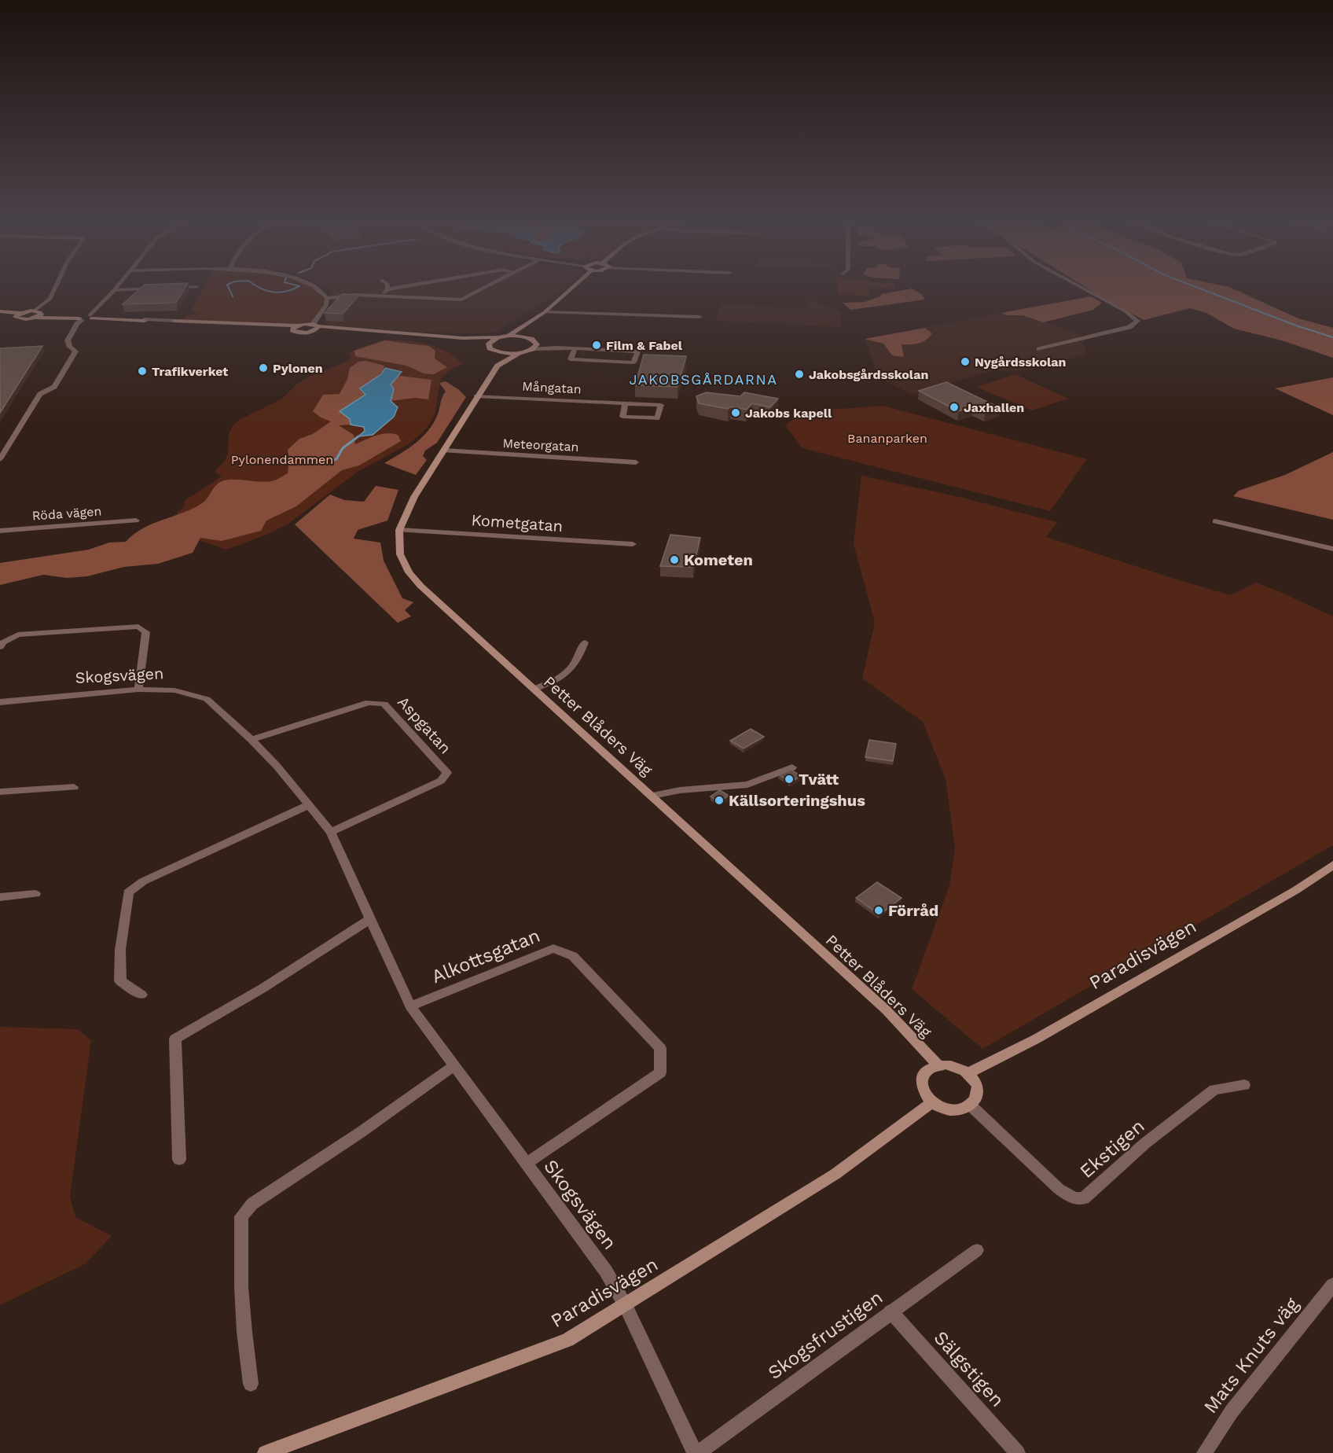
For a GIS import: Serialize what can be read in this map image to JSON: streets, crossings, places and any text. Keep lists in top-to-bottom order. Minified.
{"streets":{"street":["Mångatan","Meteorgatan","Röda vägen","Kometgatan","Skogsvägen","Aspgatan","Petter Blåders Väg","Paradisvägen","Alkottsgatan","Ekstigen","Skogsfrustigen","Mats Knuts väg","Sälgstigen"]},"crossings":[["Mångatan","Petter Blåders Väg"],["Meteorgatan","Petter Blåders Väg"],["Kometgatan","Petter Blåders Väg"],["Skogsvägen","Aspgatan"],["Skogsvägen","Paradisvägen"],["Skogsvägen","Alkottsgatan"],["Skogsvägen","Skogsfrustigen"],["Petter Blåders Väg","Paradisvägen"],["Petter Blåders Väg","Ekstigen"],["Paradisvägen","Ekstigen"],["Skogsfrustigen","Sälgstigen"]],"districts":["JAKOBSGÅRDARNA"],"parks":["Bananparken","Pylonendammen"],"places":["Film & Fabel","Nygårdsskolan","Pylonen","Trafikverket","Jakobsgårdsskolan","Jaxhallen","Jakobs kapell","Kometen","Tvätt","Källsorteringshus","Förråd"]}
